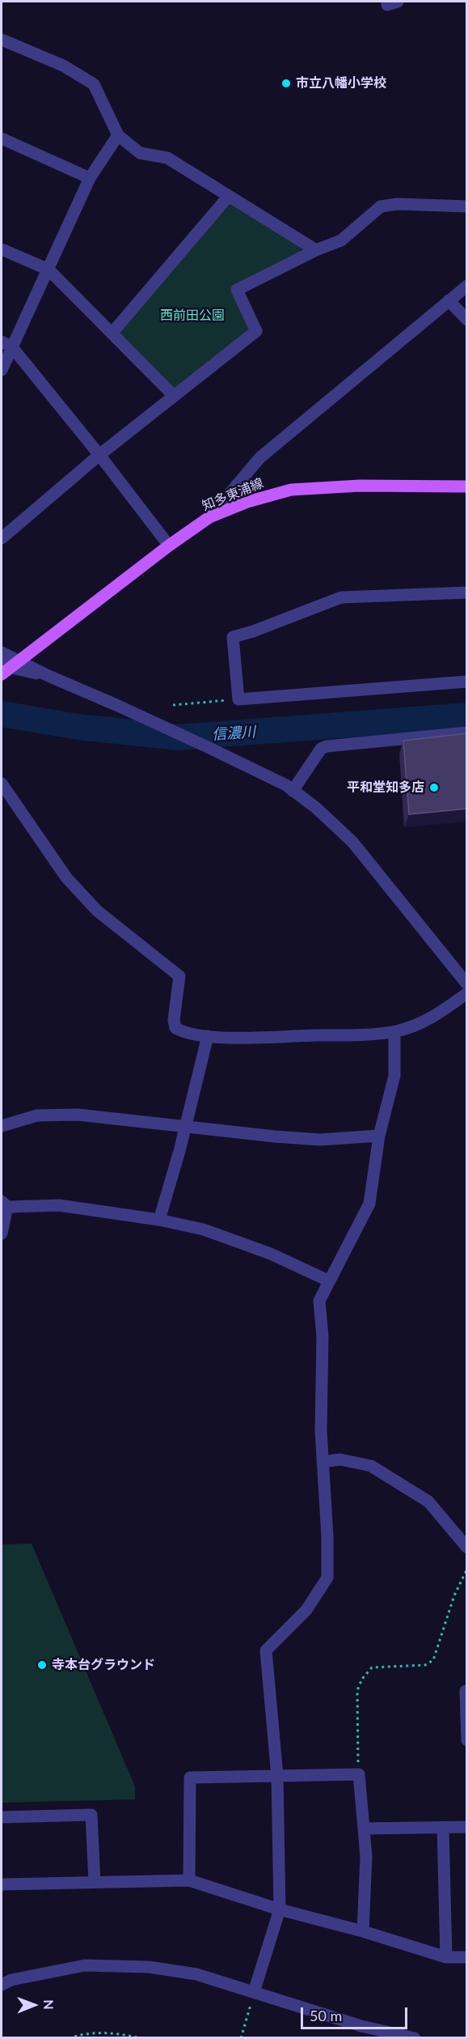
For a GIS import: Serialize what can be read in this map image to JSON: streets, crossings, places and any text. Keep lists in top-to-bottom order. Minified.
{"streets":{"main road":["知多東浦線"]},"water":["信濃川"],"parks":["西前田公園"],"places":["市立八幡小学校","平和堂知多店","寺本台グラウンド"],"scale_bar":"50 m","north":"right"}
